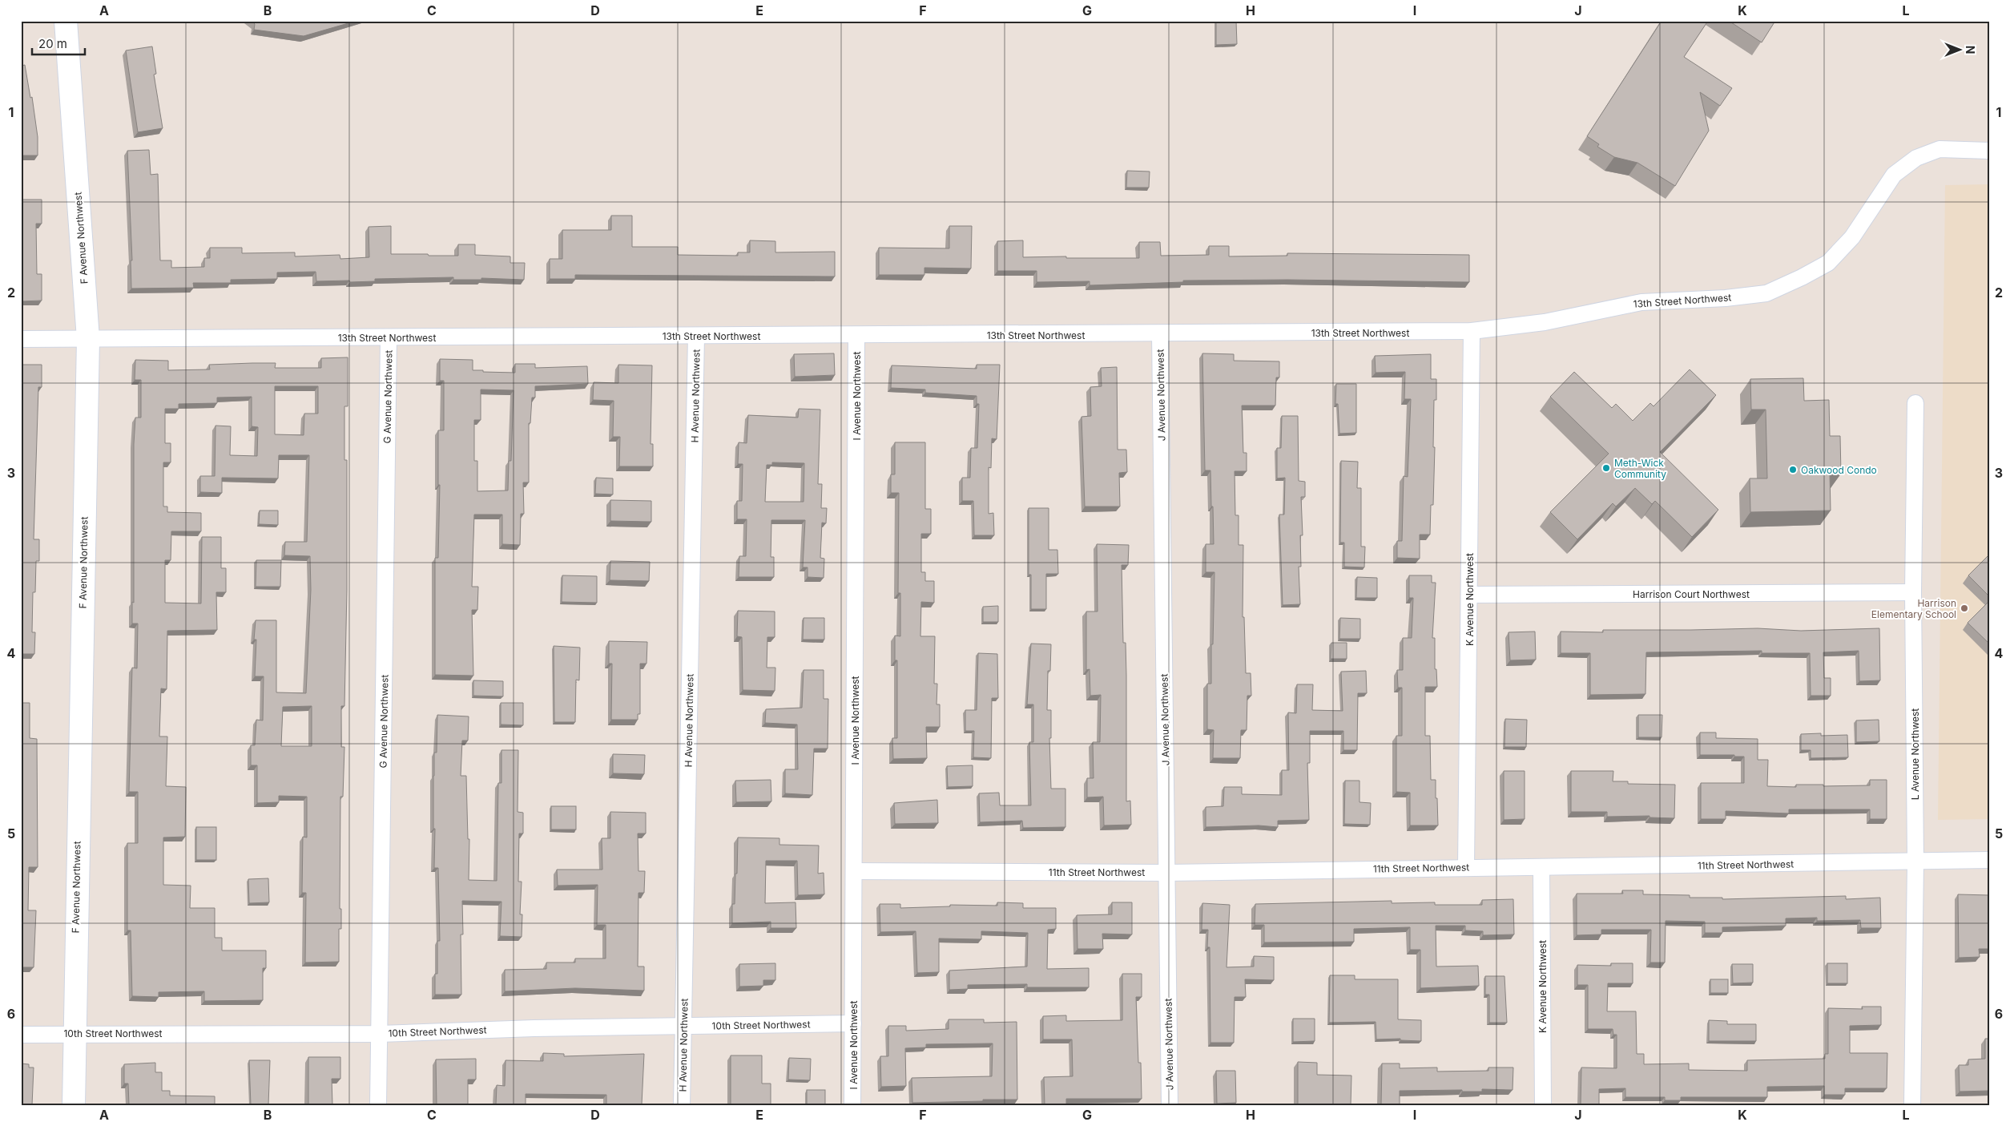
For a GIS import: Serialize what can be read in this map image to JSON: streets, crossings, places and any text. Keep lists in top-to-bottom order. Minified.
{"streets":{"main road":["F Avenue Northwest"],"street":["13th Street Northwest","J Avenue Northwest","H Avenue Northwest","I Avenue Northwest","G Avenue Northwest","Harrison Court Northwest","K Avenue Northwest","L Avenue Northwest","11th Street Northwest","10th Street Northwest"]},"crossings":[["F Avenue Northwest","13th Street Northwest"],["F Avenue Northwest","10th Street Northwest"],["13th Street Northwest","J Avenue Northwest"],["13th Street Northwest","H Avenue Northwest"],["13th Street Northwest","I Avenue Northwest"],["13th Street Northwest","G Avenue Northwest"],["13th Street Northwest","K Avenue Northwest"],["J Avenue Northwest","11th Street Northwest"],["H Avenue Northwest","10th Street Northwest"],["I Avenue Northwest","11th Street Northwest"],["I Avenue Northwest","10th Street Northwest"],["G Avenue Northwest","10th Street Northwest"],["Harrison Court Northwest","K Avenue Northwest"],["Harrison Court Northwest","L Avenue Northwest"],["K Avenue Northwest","11th Street Northwest"],["L Avenue Northwest","11th Street Northwest"]],"places":["Meth-Wick Community","Oakwood Condo","Harrison Elementary School"],"scale_bar":"20 m","north":"right","grid":{"columns":["A","B","C","D","E","F","G","H","I","J","K","L"],"rows":["1","2","3","4","5","6"]}}
